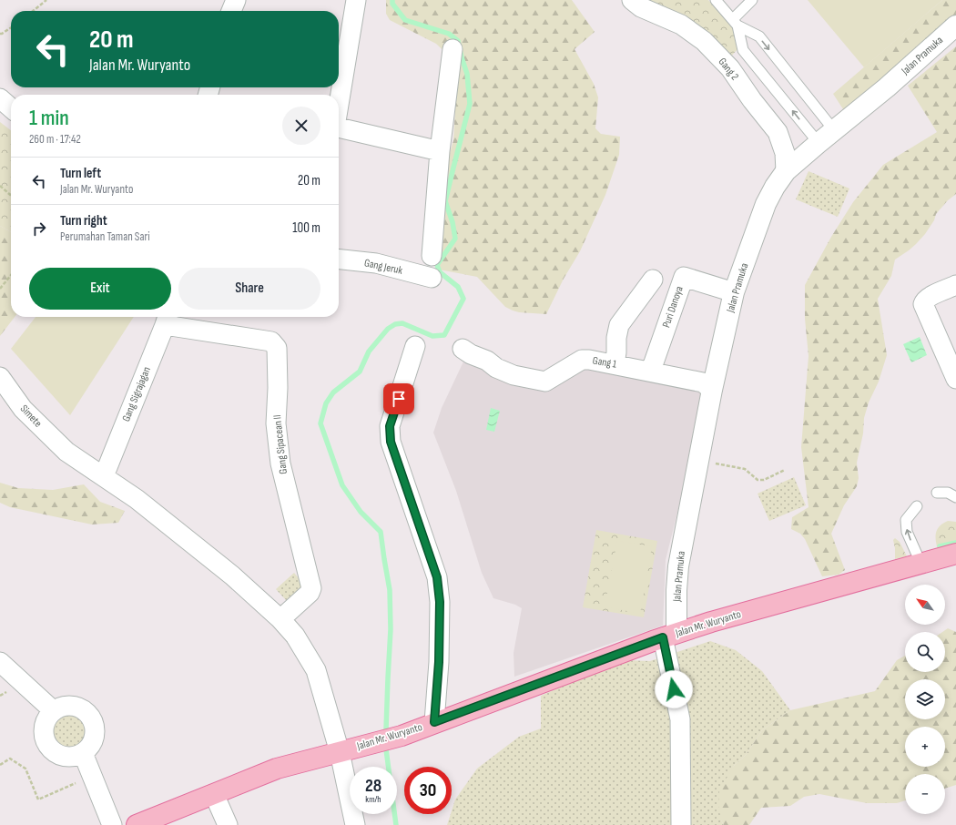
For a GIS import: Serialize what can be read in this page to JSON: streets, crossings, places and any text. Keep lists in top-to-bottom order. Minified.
{"streets":{"main road":["Jalan Pramuka","Jalan Mr. Wuryanto"],"street":["Gang 2","Gang Jeruk","Puri Danoya","Gang 1","Gang Sigrajagan","Simete","Gang Sipacean II"]},"crossings":[["Jalan Pramuka","Gang 2"],["Jalan Pramuka","Puri Danoya"],["Jalan Pramuka","Gang 1"],["Jalan Pramuka","Jalan Mr. Wuryanto"],["Gang Sigrajagan","Simete"],["Gang Sigrajagan","Gang Sipacean II"],["Simete","Gang Sipacean II"],["Simete","Jalan Mr. Wuryanto"]],"north":"top left","page":{"turn":["20 m","Jalan Mr. Wuryanto"],"heading":["1 min","260 m · 17:42"],"list":[{"name":"Turn left","note":"Jalan Mr. Wuryanto","value":"20 m"},{"name":"Turn right","note":"Perumahan Taman Sari","value":"100 m"}],"buttons":["Exit","Share"],"map_buttons":["+","−"],"speed":"28 km/h","limit":"30"}}
